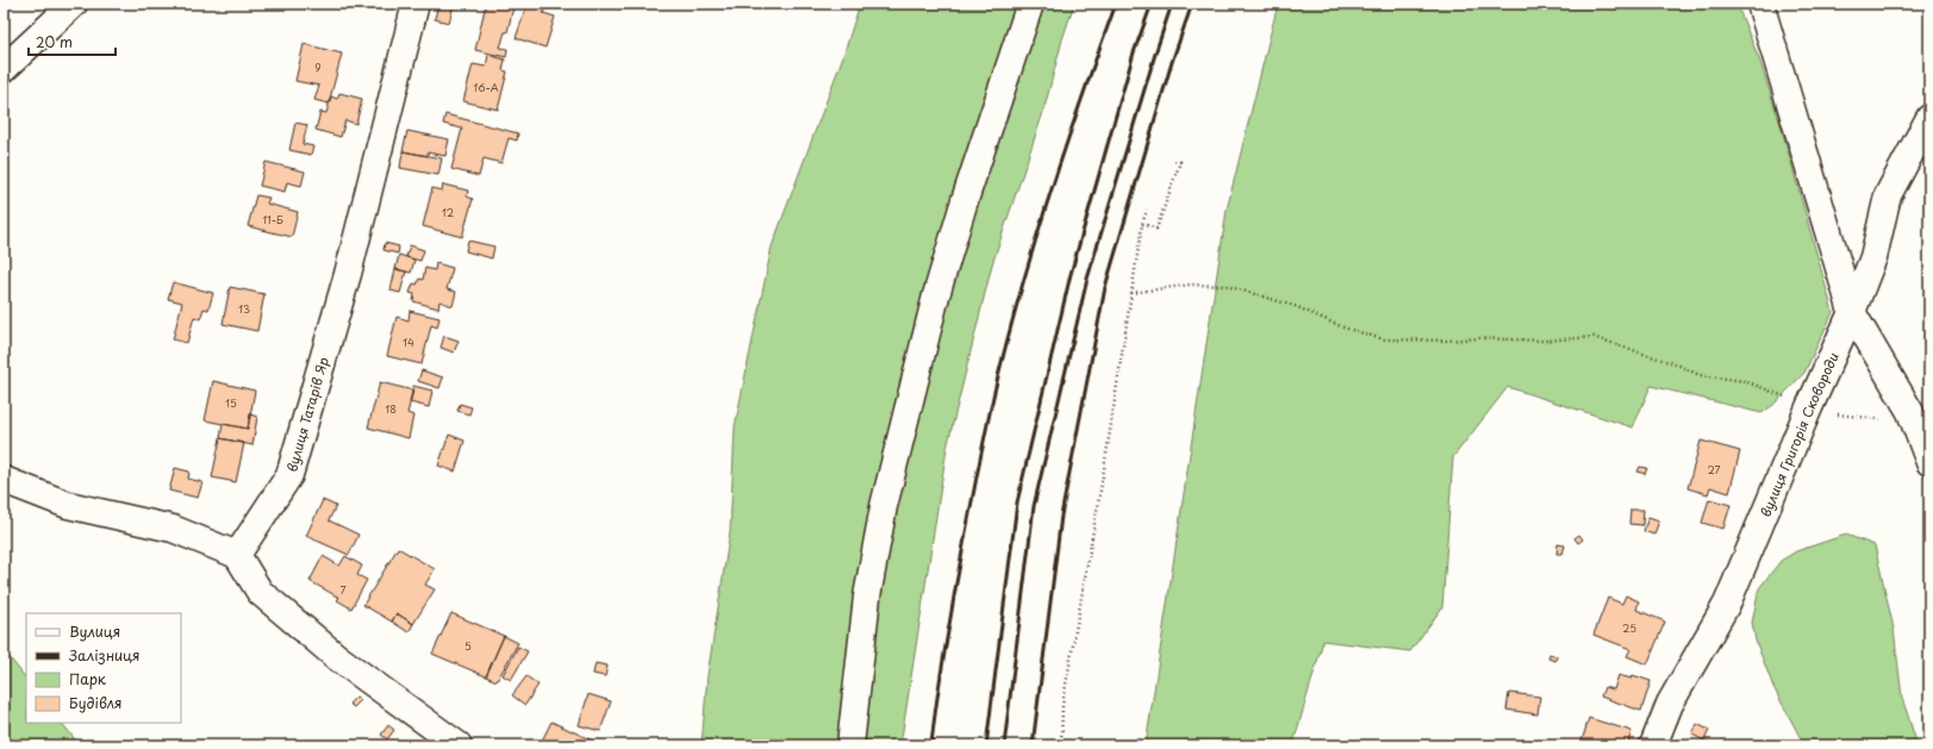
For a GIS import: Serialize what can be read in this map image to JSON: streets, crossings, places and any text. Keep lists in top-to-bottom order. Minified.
{"streets":{"street":["вулиця Татарів Яр","вулиця Григорія Сковороди"]},"house_numbers":["9","16-А","12","11-Б","13","14","15","18","27","7","25","5"],"legend":["Вулиця","Залізниця","Парк","Будівля"],"scale_bar":"20 m"}
